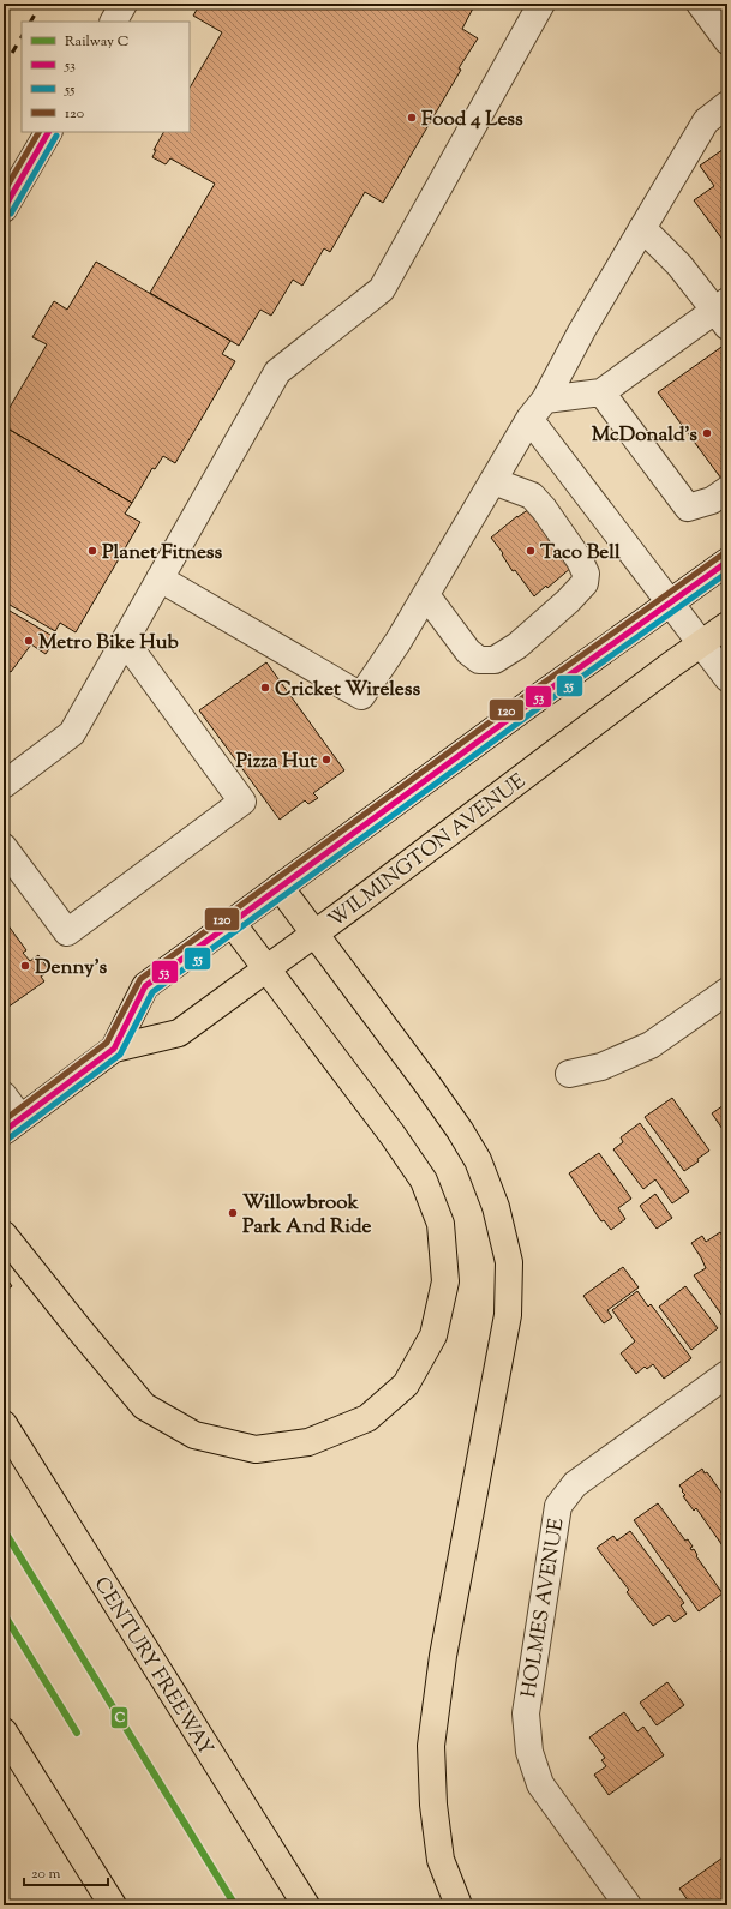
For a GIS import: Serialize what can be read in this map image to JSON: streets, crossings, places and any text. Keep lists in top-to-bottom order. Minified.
{"streets":{"main road":["WILMINGTON AVENUE","CENTURY FREEWAY"],"street":["HOLMES AVENUE"]},"places":["Food 4 Less","McDonald's","Planet Fitness","Taco Bell","Metro Bike Hub","Cricket Wireless","Pizza Hut","Denny's","Willowbrook Park And Ride"],"lines":["transit line 53","transit line 120","transit line 55","rail line C"],"legend":["Railway C","53","55","120"],"scale_bar":"20 m"}
